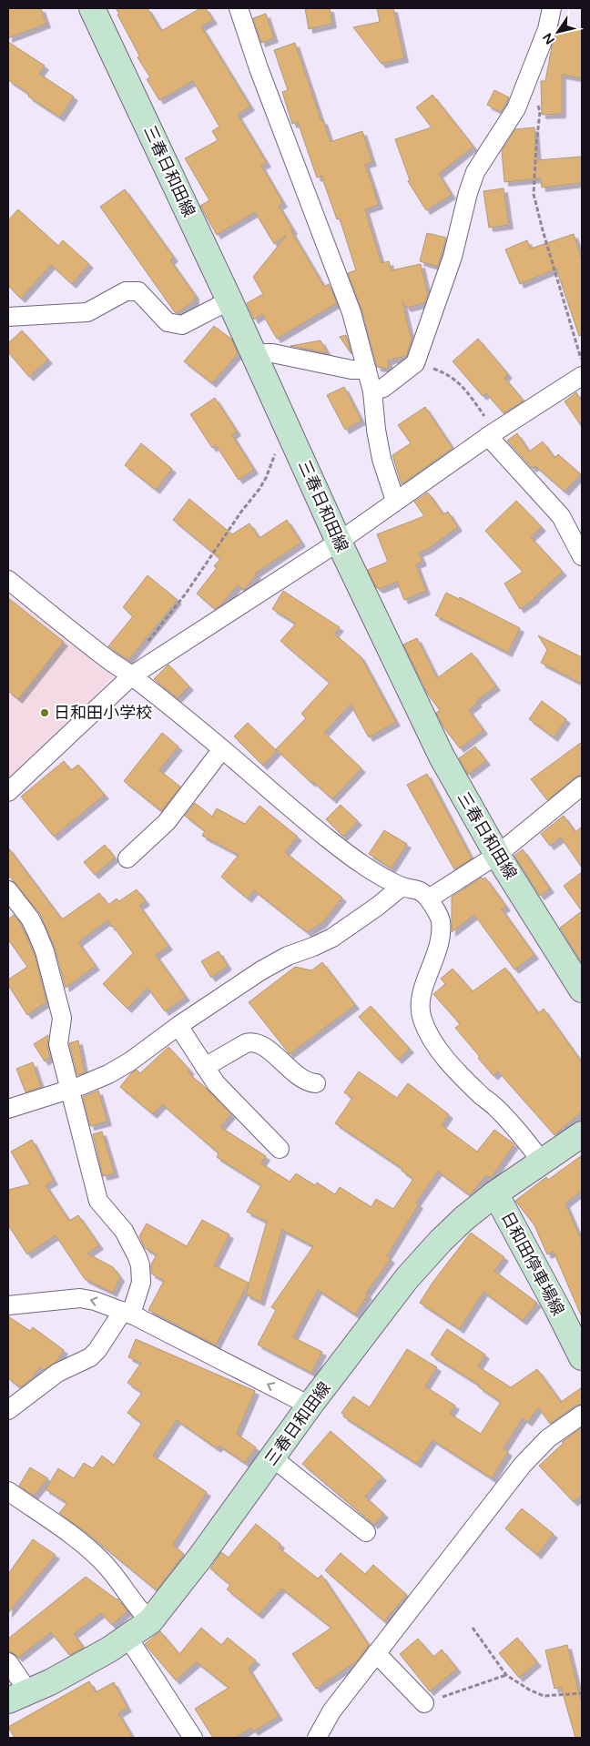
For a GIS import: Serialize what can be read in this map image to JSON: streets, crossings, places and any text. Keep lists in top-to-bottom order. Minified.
{"streets":{"main road":["三春日和田線","日和田停車場線"]},"crossings":[["三春日和田線","日和田停車場線"]],"places":["日和田小学校"],"north":"bottom left"}
